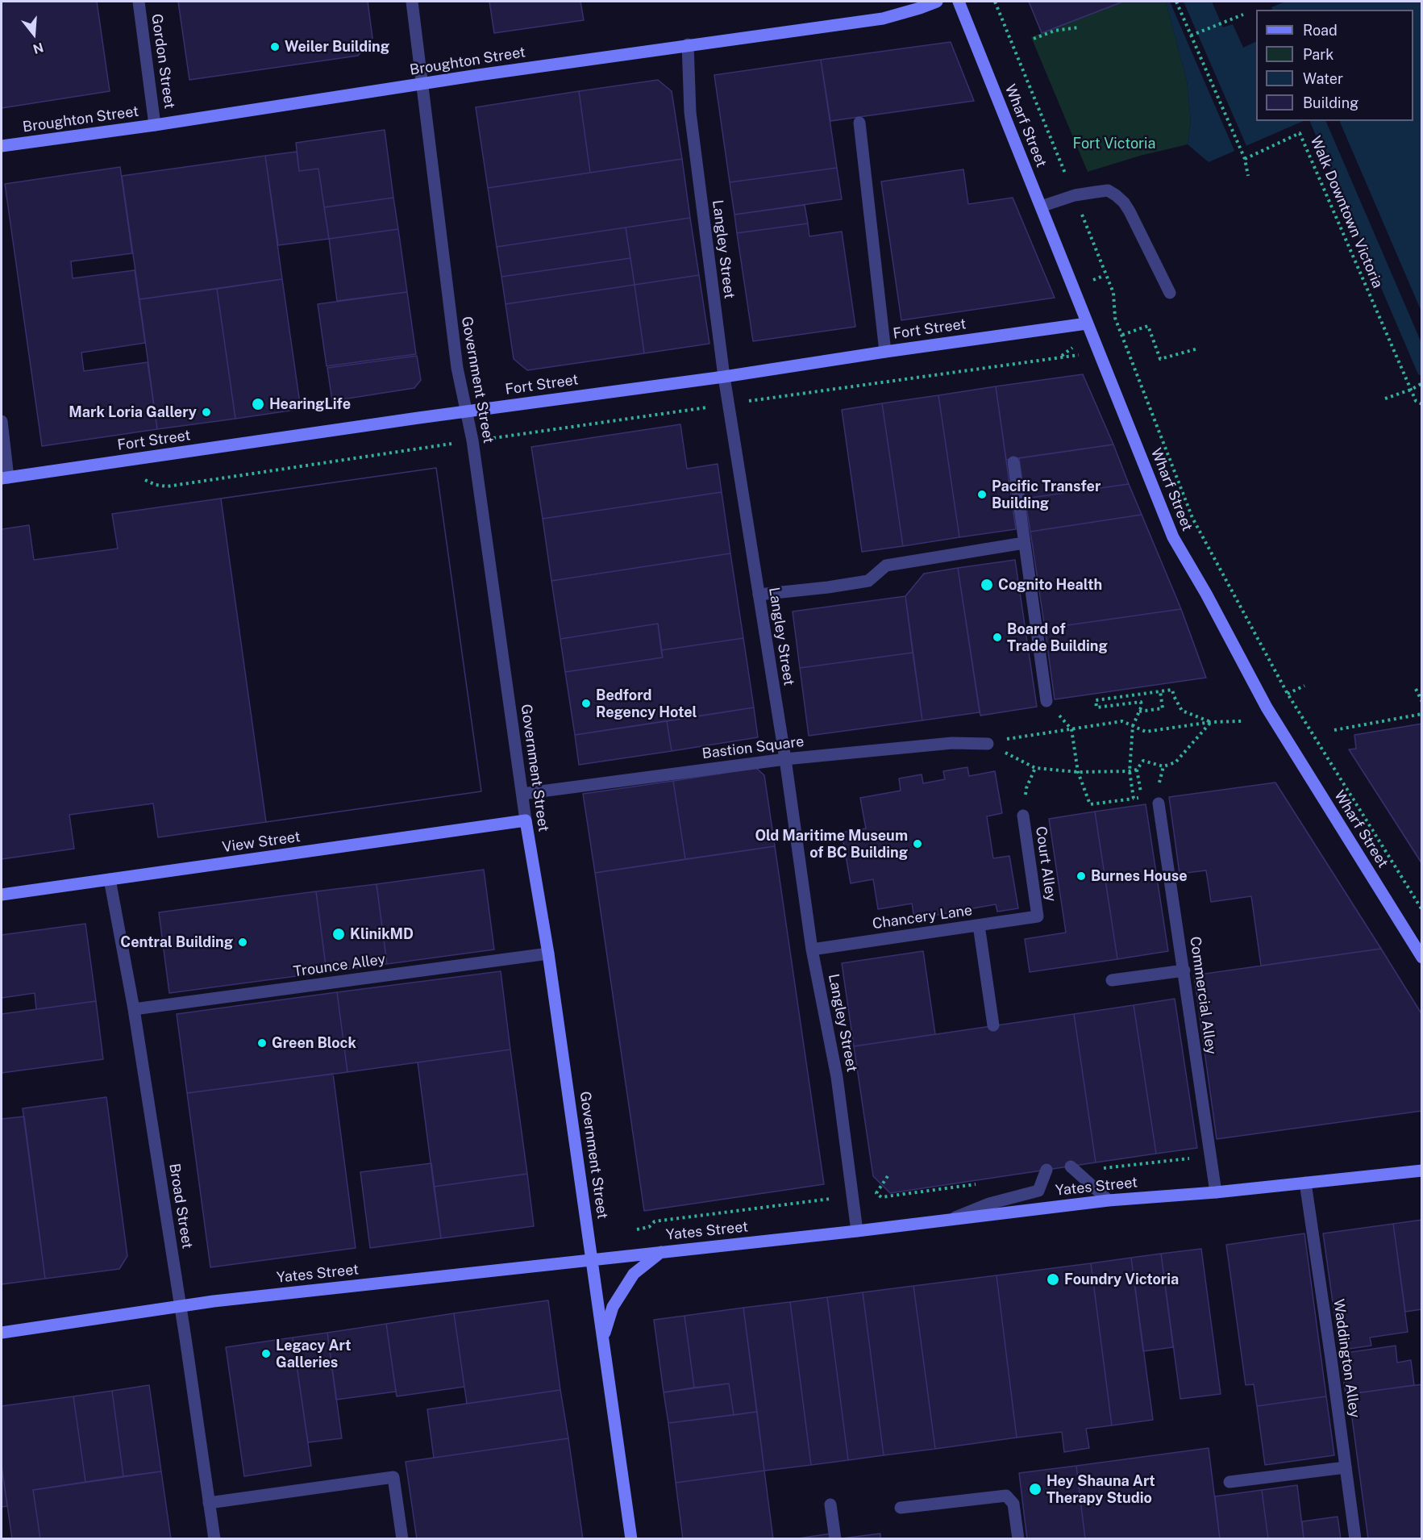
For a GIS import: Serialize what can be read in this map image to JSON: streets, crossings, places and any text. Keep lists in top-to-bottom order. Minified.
{"streets":{"main road":["Broughton Street","Wharf Street","Fort Street","Government Street","View Street","Yates Street"],"street":["Gordon Street","Langley Street","Bastion Square","Court Alley","Chancery Lane","Trounce Alley","Commercial Alley","Broad Street","Waddington Alley"],"path":["Walk Downtown Victoria"]},"crossings":[["Gordon Street","Broughton Street"],["Broughton Street","Langley Street"],["Broughton Street","Government Street"],["Wharf Street","Fort Street"],["Langley Street","Fort Street"],["Langley Street","Bastion Square"],["Langley Street","Chancery Lane"],["Langley Street","Yates Street"],["Fort Street","Government Street"],["Government Street","Bastion Square"],["Government Street","View Street"],["Government Street","Trounce Alley"],["Government Street","Yates Street"],["View Street","Broad Street"],["Court Alley","Chancery Lane"],["Trounce Alley","Broad Street"],["Commercial Alley","Yates Street"],["Yates Street","Broad Street"],["Yates Street","Waddington Alley"]],"parks":["Fort Victoria"],"places":["Weiler Building","HearingLife","Mark Loria Gallery","Pacific Transfer Building","Cognito Health","Board of Trade Building","Bedford Regency Hotel","Old Maritime Museum of BC Building","Burnes House","KlinikMD","Central Building","Green Block","Foundry Victoria","Legacy Art Galleries","Hey Shauna Art Therapy Studio"],"legend":["Road","Park","Water","Building"],"north":"bottom"}
